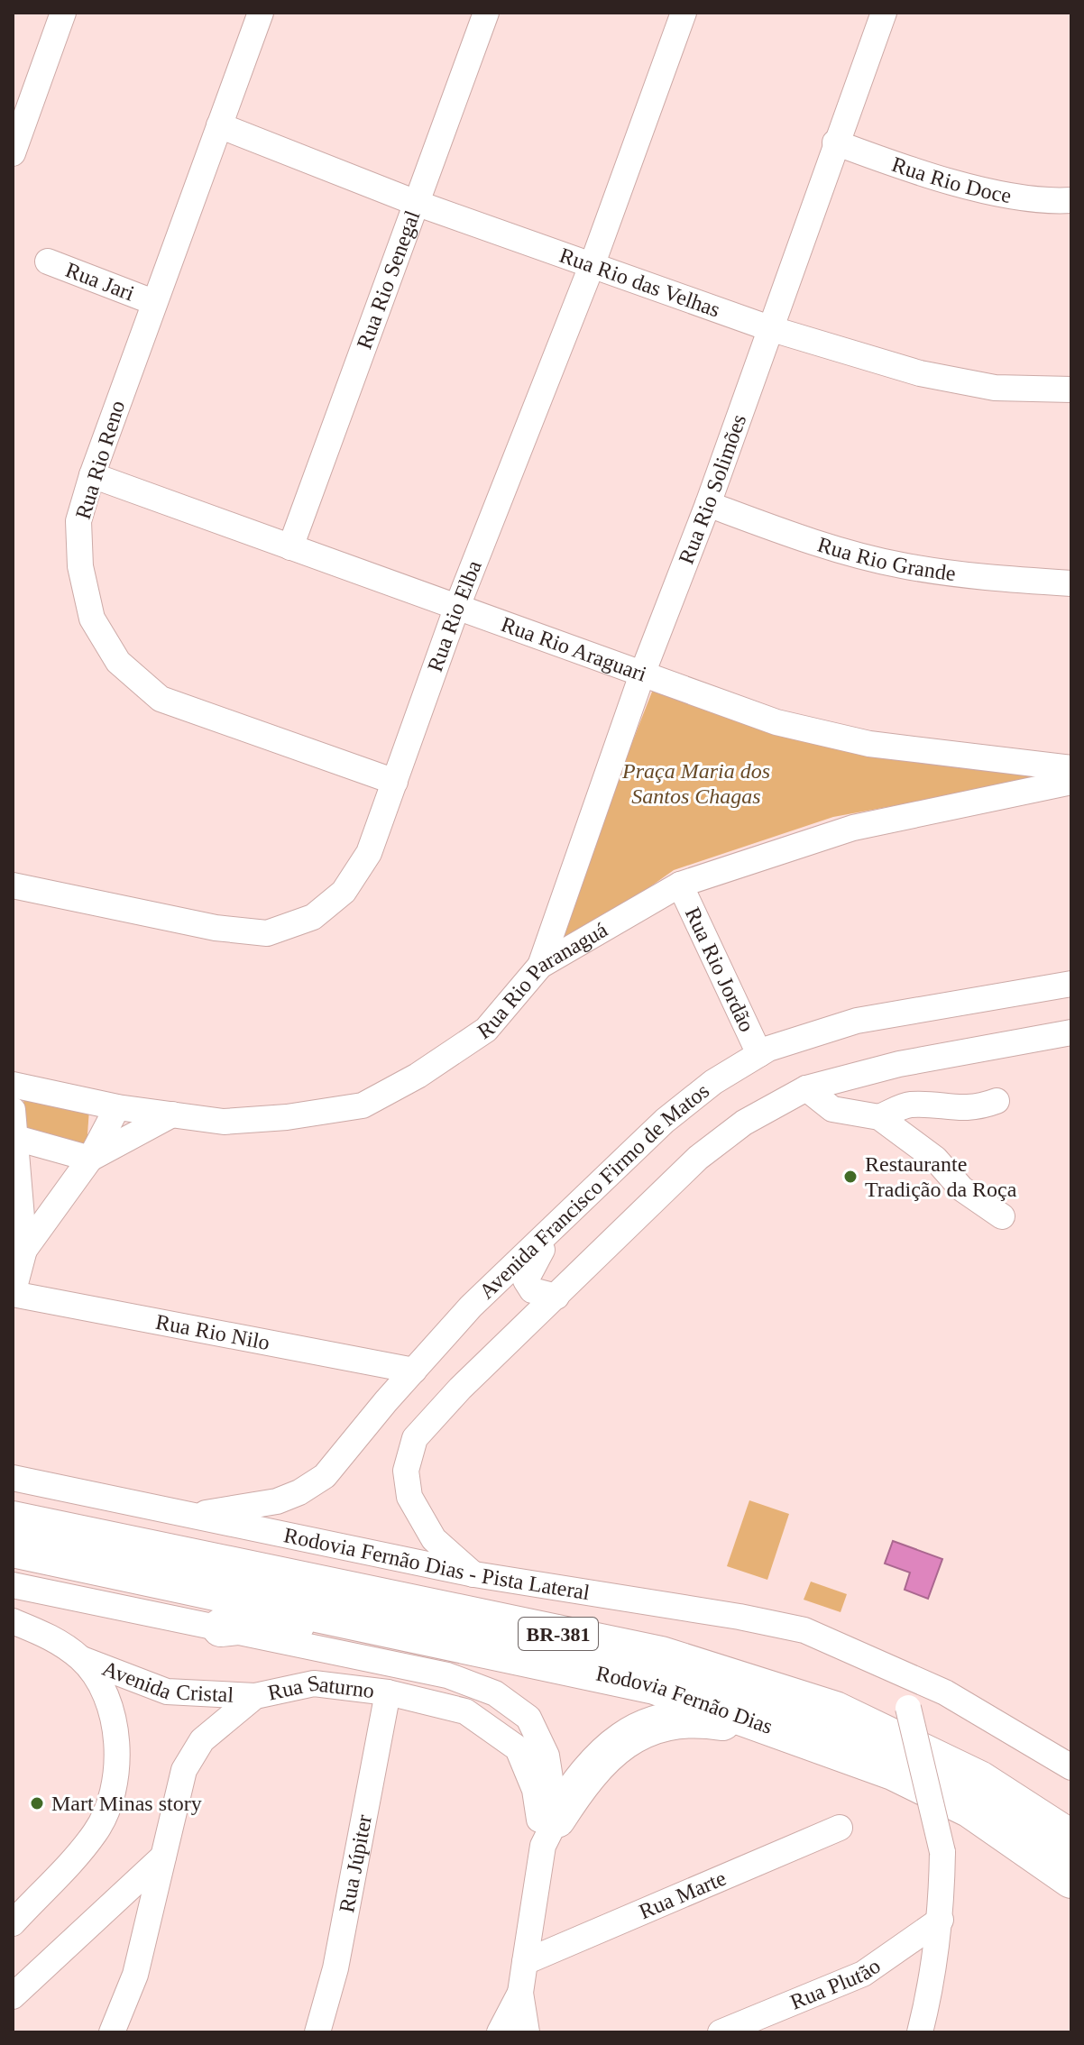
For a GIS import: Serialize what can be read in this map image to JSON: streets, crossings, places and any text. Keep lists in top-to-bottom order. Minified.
{"streets":{"highway":["BR-381","Rodovia Fernão Dias"],"street":["Rua Rio Doce","Rua Rio Senegal","Rua Jari","Rua Rio das Velhas","Rua Rio Reno","Rua Rio Solimões","Rua Rio Grande","Rua Rio Elba","Rua Rio Araguari","Rua Rio Jordão","Rua Rio Paranaguá","Avenida Francisco Firmo de Matos","Rua Rio Nilo","Rodovia Fernão Dias - Pista Lateral","Avenida Cristal","Rua Saturno","Rua Júpiter","Rua Marte","Rua Plutão"]},"crossings":[["Rua Rio Doce","Rua Rio Solimões"],["Rua Rio Senegal","Rua Rio das Velhas"],["Rua Rio Senegal","Rua Rio Araguari"],["Rua Jari","Rua Rio Reno"],["Rua Rio das Velhas","Rua Rio Reno"],["Rua Rio das Velhas","Rua Rio Solimões"],["Rua Rio das Velhas","Rua Rio Elba"],["Rua Rio Reno","Rua Rio Elba"],["Rua Rio Reno","Rua Rio Araguari"],["Rua Rio Solimões","Rua Rio Grande"],["Rua Rio Solimões","Rua Rio Araguari"],["Rua Rio Solimões","Rua Rio Paranaguá"],["Rua Rio Elba","Rua Rio Araguari"],["Rua Rio Jordão","Rua Rio Paranaguá"],["Rua Rio Jordão","Avenida Francisco Firmo de Matos"],["Avenida Francisco Firmo de Matos","Rua Rio Nilo"],["Avenida Francisco Firmo de Matos","Rodovia Fernão Dias - Pista Lateral"],["Rodovia Fernão Dias - Pista Lateral","BR-381"],["Avenida Cristal","Rua Saturno"],["Rua Saturno","Rua Júpiter"]],"parks":["Praça Maria dos Santos Chagas"],"places":["Restaurante Tradição da Roça","Mart Minas story"]}
